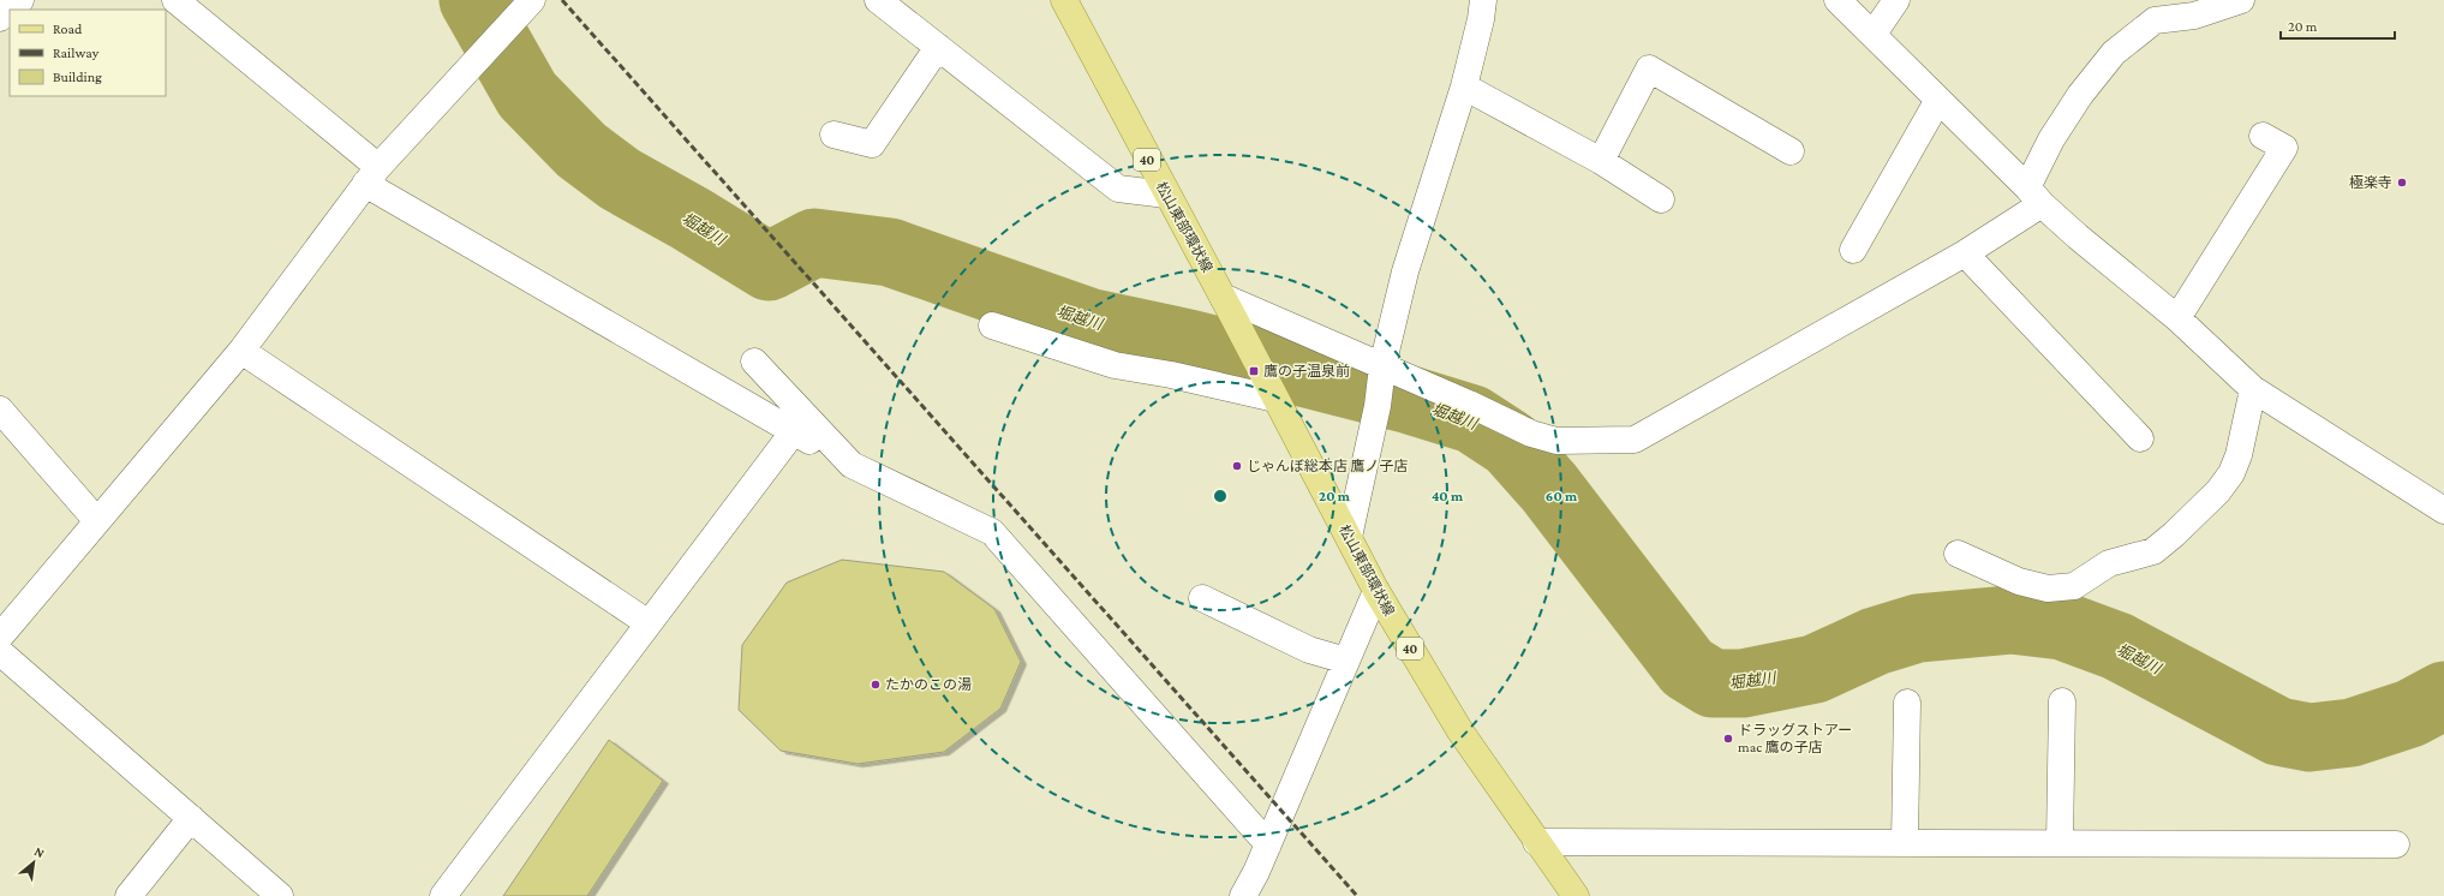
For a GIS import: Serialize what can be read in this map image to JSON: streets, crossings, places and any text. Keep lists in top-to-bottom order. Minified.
{"streets":{"main road":["40","松山東部環状線"]},"water":["堀越川"],"places":{"other":["極楽寺","じゃんぼ総本店 鷹ノ子店","たかのこの湯","ドラッグストアー mac 鷹の子店"],"transit":["鷹の子温泉前"]},"legend":["Road","Railway","Building"],"scale_bar":"20 m","north":"top right","rings":["20 m","40 m","60 m"]}
